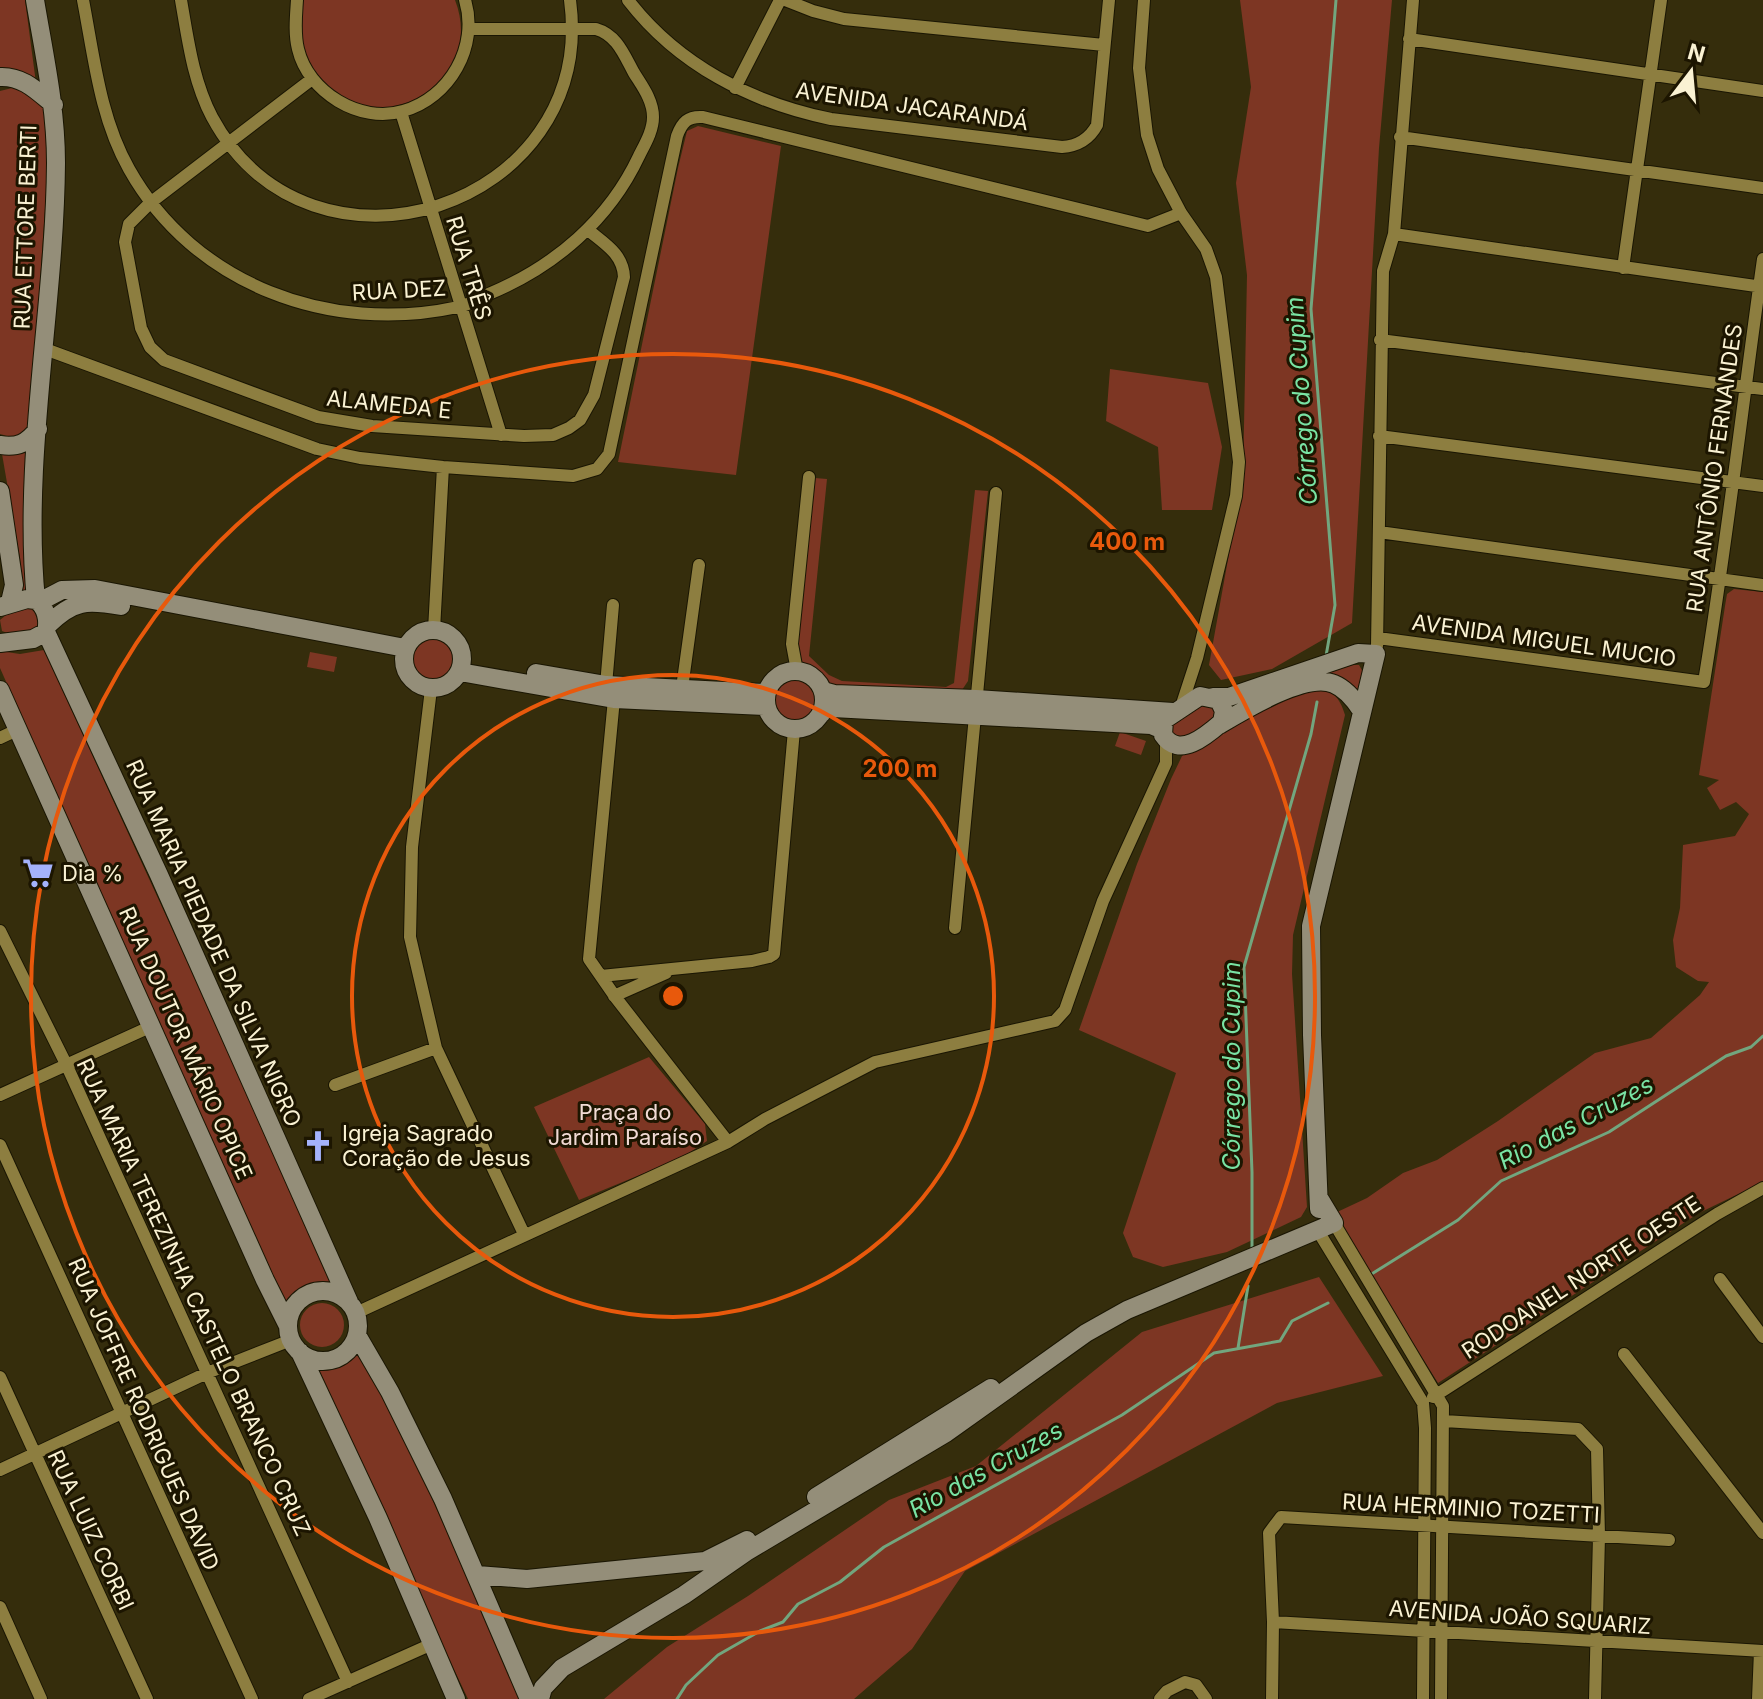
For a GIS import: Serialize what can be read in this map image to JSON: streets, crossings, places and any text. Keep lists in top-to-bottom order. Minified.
{"streets":{"street":["AVENIDA JACARANDÁ","RUA ETTORE BERTI","RUA TRÊS","RUA DEZ","ALAMEDA E","RUA ANTÔNIO FERNANDES","AVENIDA MIGUEL MUCIO","RUA MARIA PIEDADE DA SILVA NIGRO","RUA DOUTOR MÁRIO OPICE","RODOANEL NORTE OESTE","RUA MARIA TEREZINHA CASTELO BRANCO CRUZ","RUA JOFFRE RODRIGUES DAVID","RUA HERMINIO TOZETTI","RUA LUIZ CORBI","AVENIDA JOÃO SQUARIZ"]},"crossings":[["RUA ETTORE BERTI","RUA MARIA PIEDADE DA SILVA NIGRO"],["RUA TRÊS","RUA DEZ"],["RUA TRÊS","ALAMEDA E"],["RUA DEZ","ALAMEDA E"],["RUA ANTÔNIO FERNANDES","AVENIDA MIGUEL MUCIO"],["RUA MARIA PIEDADE DA SILVA NIGRO","RUA DOUTOR MÁRIO OPICE"],["RUA HERMINIO TOZETTI","AVENIDA JOÃO SQUARIZ"]],"water":["Córrego do Cupim","Rio das Cruzes"],"parks":["Praça do Jardim Paraíso"],"places":{"supermarket":["Dia %"],"church":["Igreja Sagrado Coração de Jesus"]},"north":"top","rings":["400 m","200 m"]}
